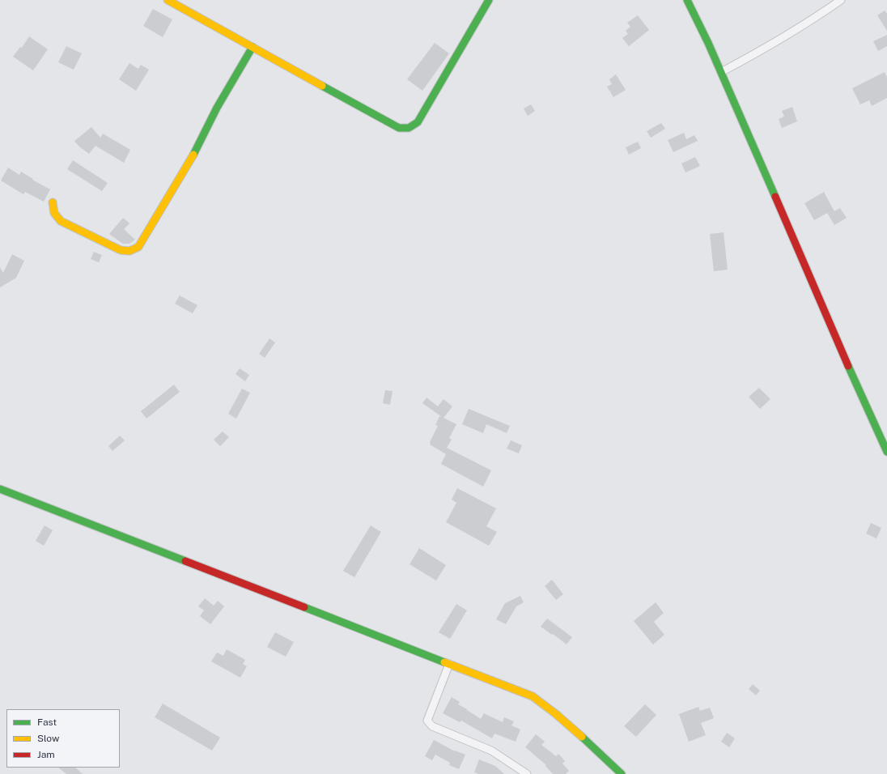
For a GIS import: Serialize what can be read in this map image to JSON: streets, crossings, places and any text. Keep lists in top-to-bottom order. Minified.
{"legend":["Fast","Slow","Jam"]}
